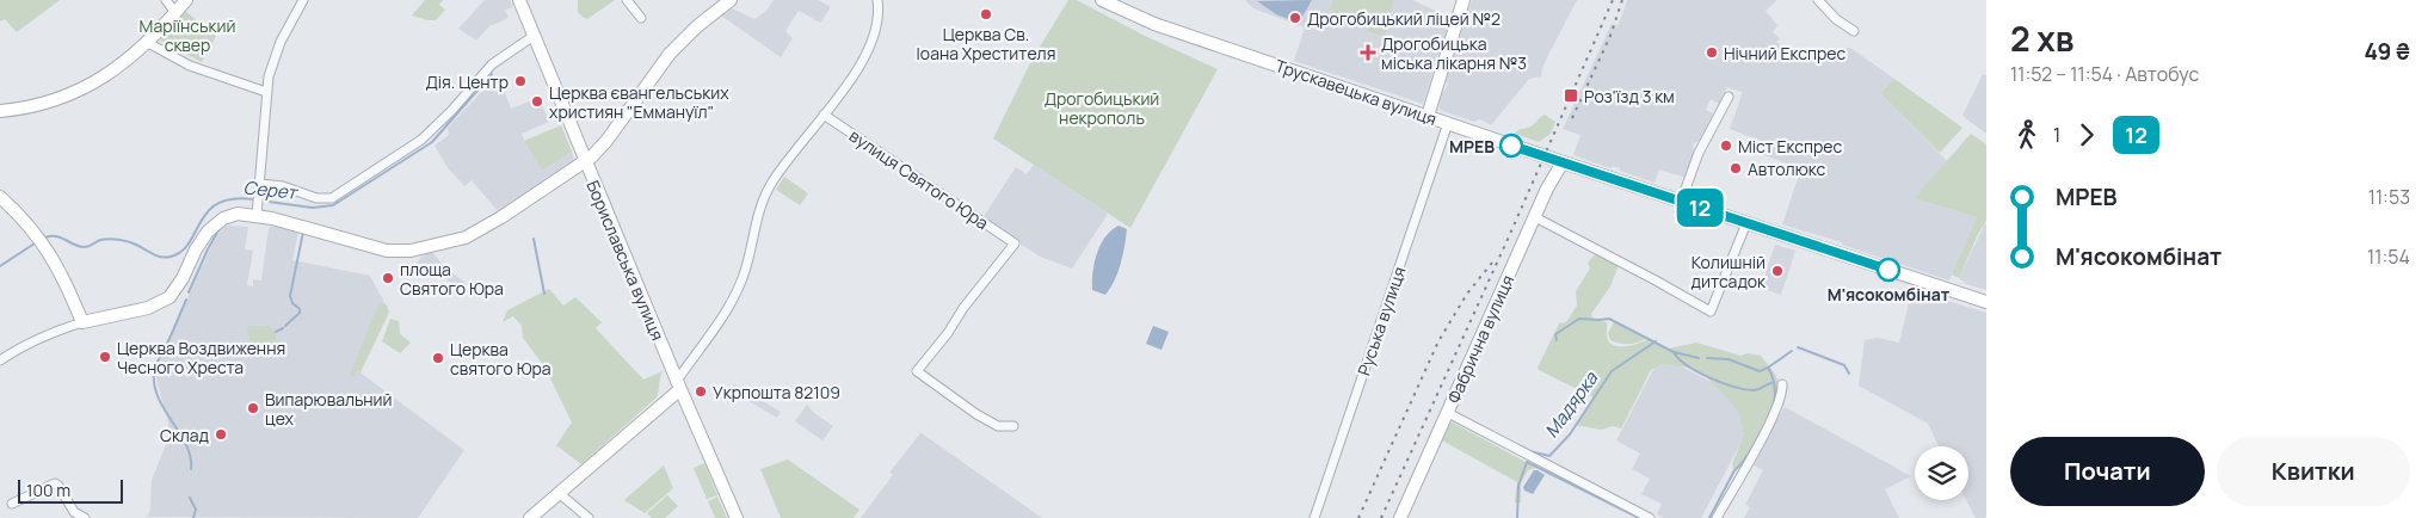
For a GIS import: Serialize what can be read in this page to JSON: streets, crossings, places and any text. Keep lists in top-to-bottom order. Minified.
{"streets":{"street":["Трускавецька вулиця","вулиця Святого Юра","Бориславська вулиця","Руська вулиця","Фабрична вулиця"]},"crossings":[["Трускавецька вулиця","Руська вулиця"],["Трускавецька вулиця","Фабрична вулиця"]],"water":["Серет","Мадярка"],"parks":["Маріїнський сквер","Дрогобицький некрополь"],"places":{"other":["Церква Св. Іоана Хрестителя","Дрогобицький ліцей №2","Нічний Експрес","Дія. Центр","Церква євангельських християн \"Еммануїл\"","МРЕВ","Міст Експрес","Автолюкс","М'ясокомбінат","Колишній дитсадок","площа Святого Юра","Церква Воздвиження Чесного Хреста","Церква святого Юра","Укрпошта 82109","Випарювальний цех","Склад"],"health":["Дрогобицька міська лікарня №3"],"transit":["Роз'їзд 3 км"]},"lines":["bus line 12"],"scale_bar":"100 m","page":{"on_map":"12","heading":["2 хв","11:52 – 11:54 · Автобус","49 ₴"],"legs":["1","12"],"list":[{"name":"МРЕВ","value":"11:53"},{"name":"М'ясокомбінат","value":"11:54"}],"buttons":["Почати","Квитки"],"scale":"100 m"}}
